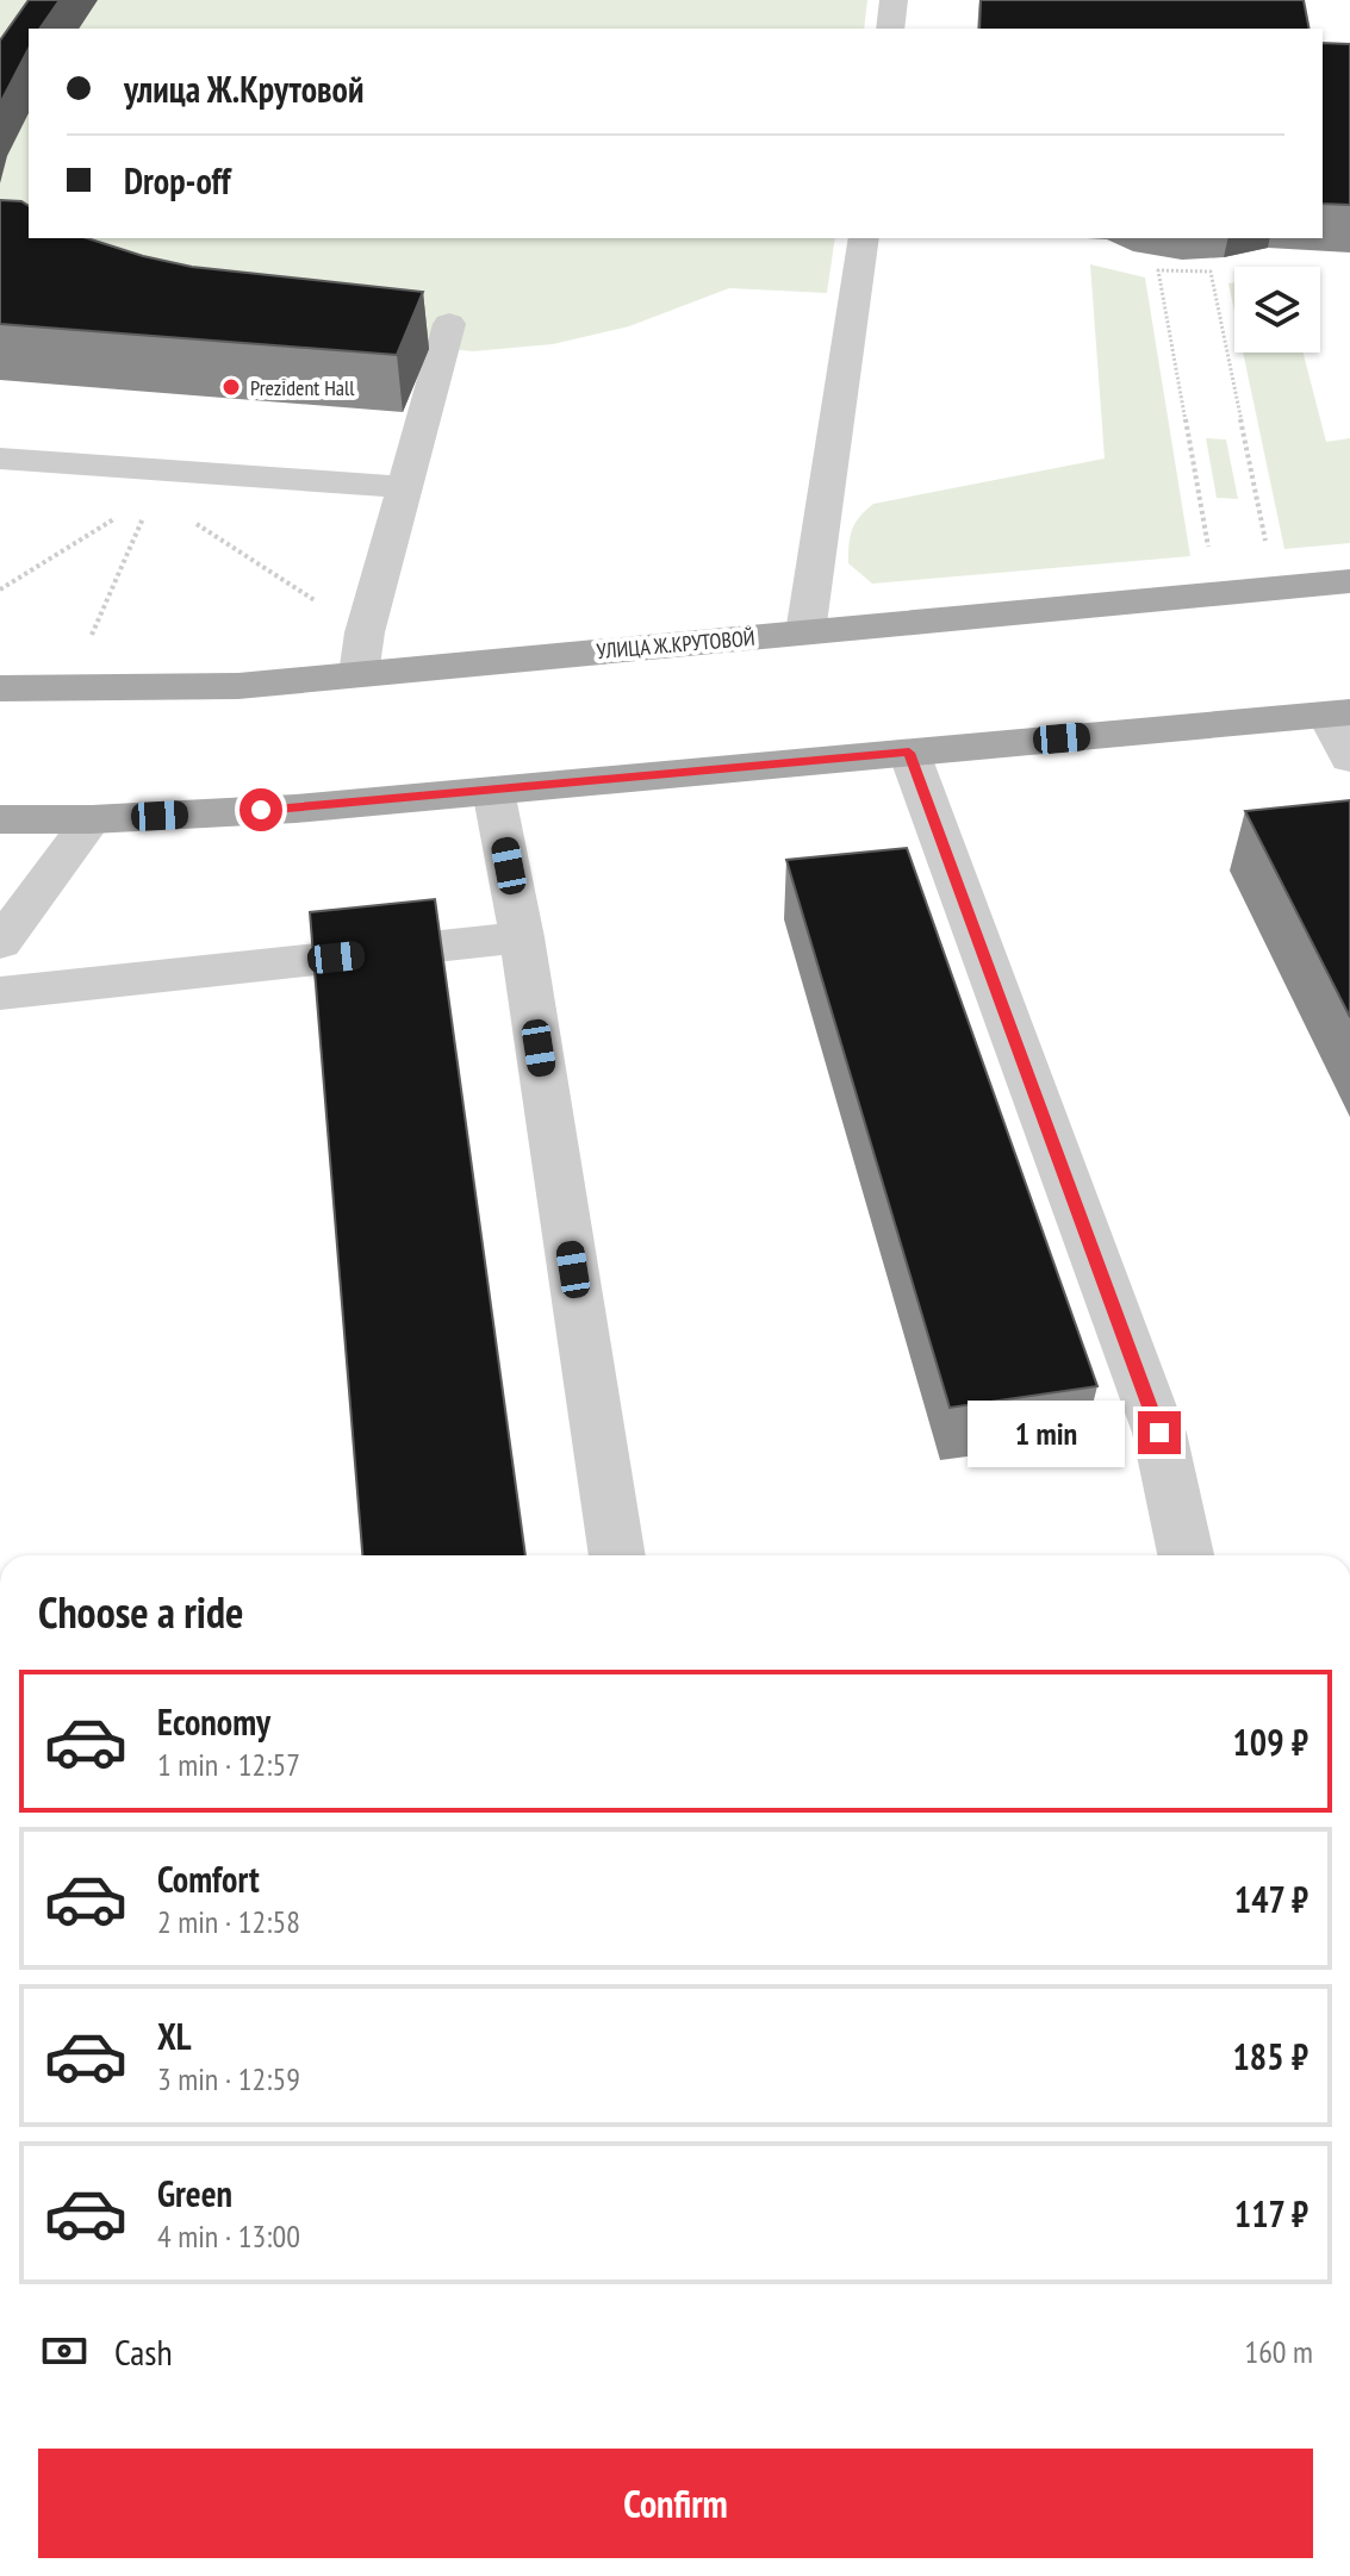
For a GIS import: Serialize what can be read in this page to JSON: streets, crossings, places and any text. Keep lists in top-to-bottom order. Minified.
{"streets":{"main road":["УЛИЦА Ж.КРУТОВОЙ"]},"places":["Prezident Hall"],"page":{"banner":["улица Ж.Крутовой","Drop-off"],"bubble":"1 min","heading":"Choose a ride","list":[{"name":"Economy","note":"1 min · 12:57","value":"109 ₽"},{"name":"Comfort","note":"2 min · 12:58","value":"147 ₽"},{"name":"XL","note":"3 min · 12:59","value":"185 ₽"},{"name":"Green","note":"4 min · 13:00","value":"117 ₽"}],"pay":["Cash","160 m"],"buttons":"Confirm"}}
